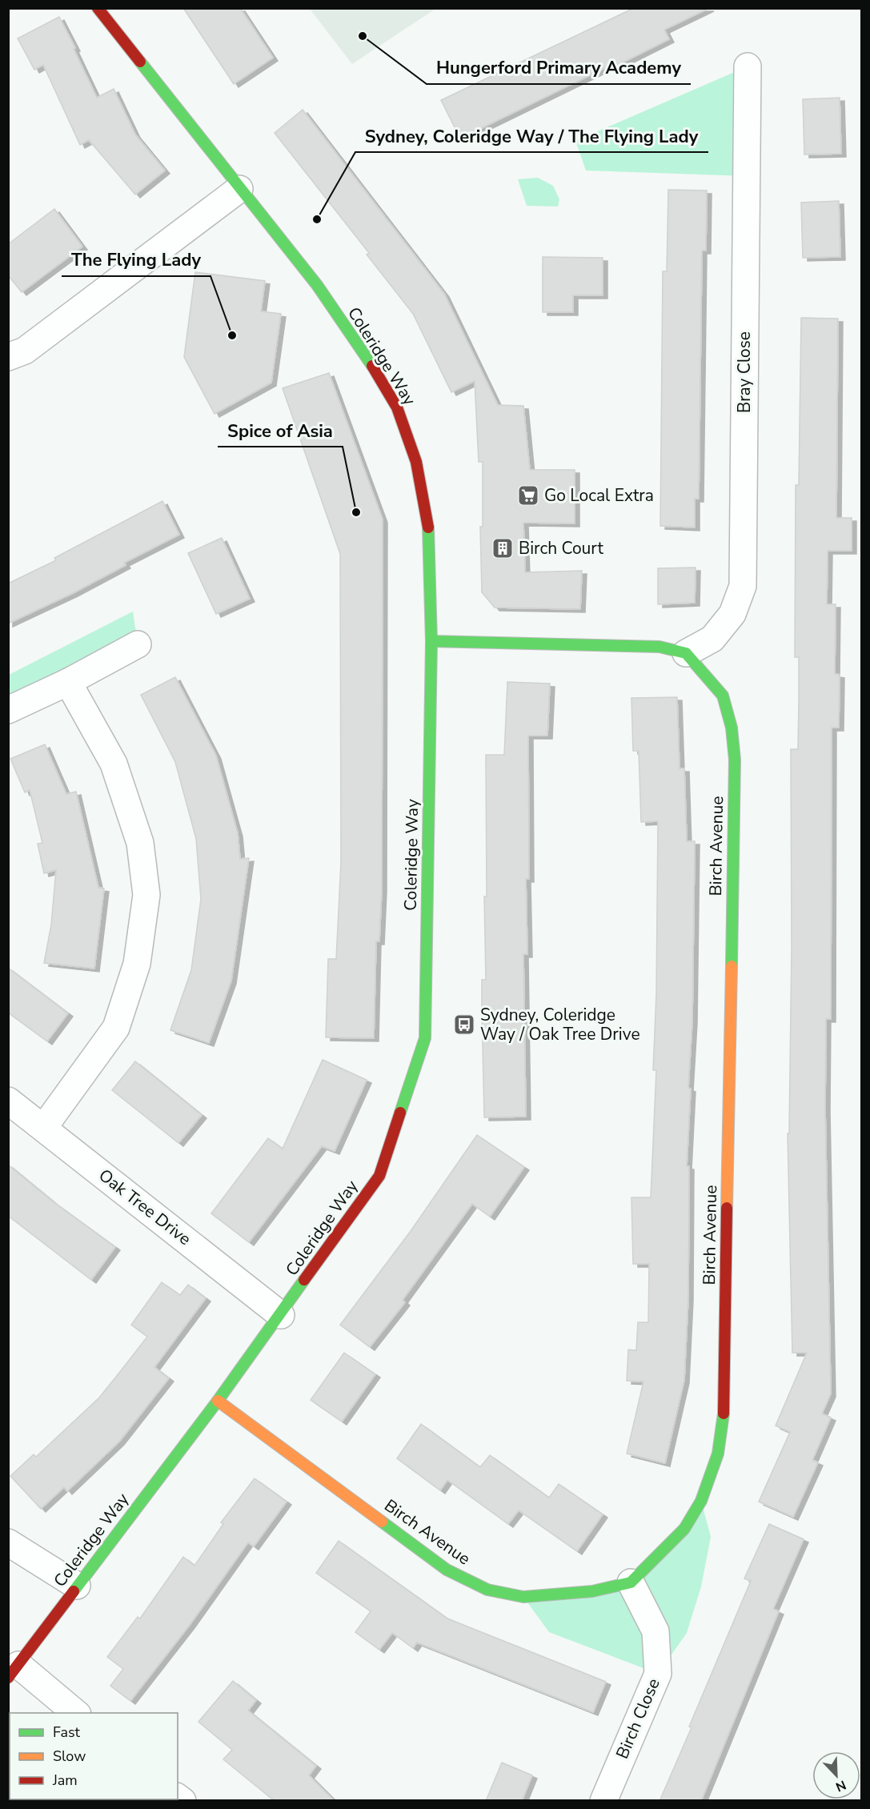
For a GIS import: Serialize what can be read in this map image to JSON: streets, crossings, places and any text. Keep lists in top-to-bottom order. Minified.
{"streets":{"street":["Coleridge Way","Bray Close","Birch Avenue","Oak Tree Drive","Birch Close"]},"crossings":[["Coleridge Way","Birch Avenue"],["Coleridge Way","Oak Tree Drive"],["Bray Close","Birch Avenue"],["Birch Avenue","Birch Close"]],"places":{"other":["Hungerford Primary Academy","Sydney, Coleridge Way / The Flying Lady","The Flying Lady","Spice of Asia"],"supermarket":["Go Local Extra"],"building":["Birch Court"],"bus stop":["Sydney, Coleridge Way / Oak Tree Drive"]},"legend":["Fast","Slow","Jam"],"north":"bottom right"}
